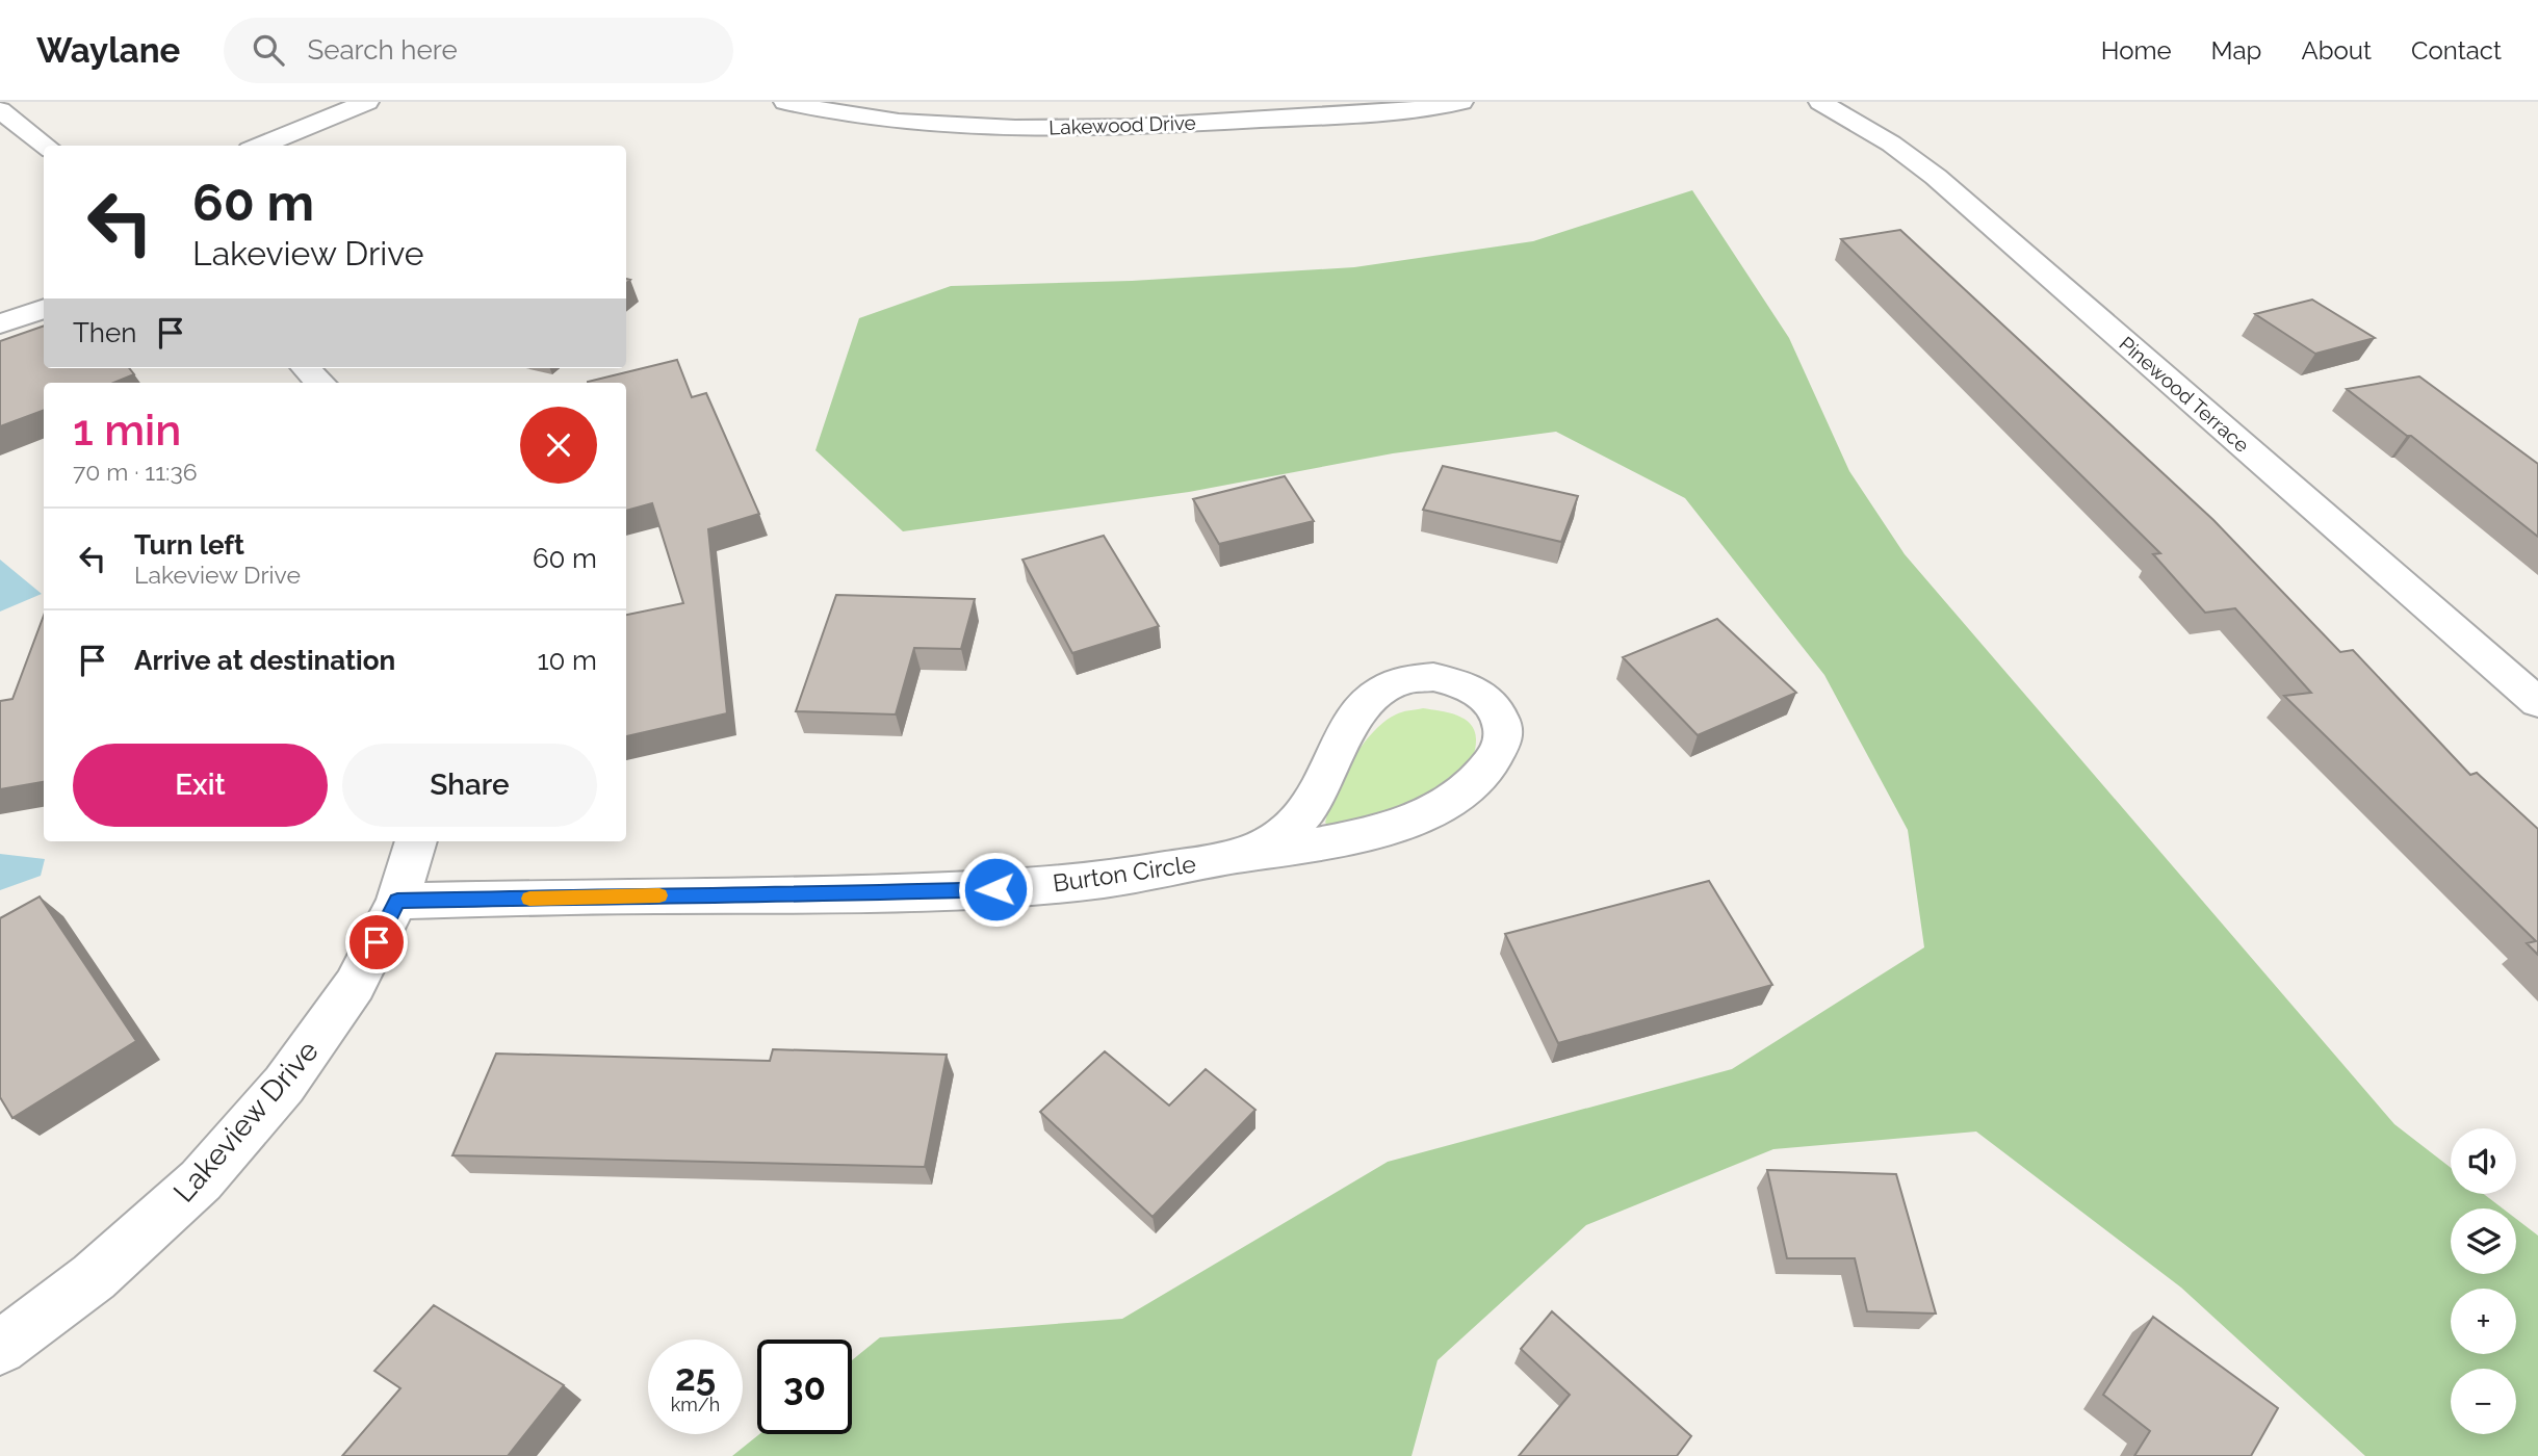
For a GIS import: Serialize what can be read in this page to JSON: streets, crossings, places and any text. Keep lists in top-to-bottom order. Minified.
{"streets":{"street":["Lakewood Drive","Pinewood Terrace","Burton Circle","Lakeview Drive"]},"crossings":[["Burton Circle","Lakeview Drive"]],"page":{"header":"Waylane","search":"Search here","nav":["Home","Map","About","Contact"],"turn":["60 m","Lakeview Drive"],"then":"Then","heading":["1 min","70 m · 11:36"],"list":[{"name":"Turn left","note":"Lakeview Drive","value":"60 m"},{"name":"Arrive at destination","value":"10 m"}],"buttons":["Exit","Share"],"map_buttons":["+","−"],"speed":"25 km/h","limit":"30"}}
